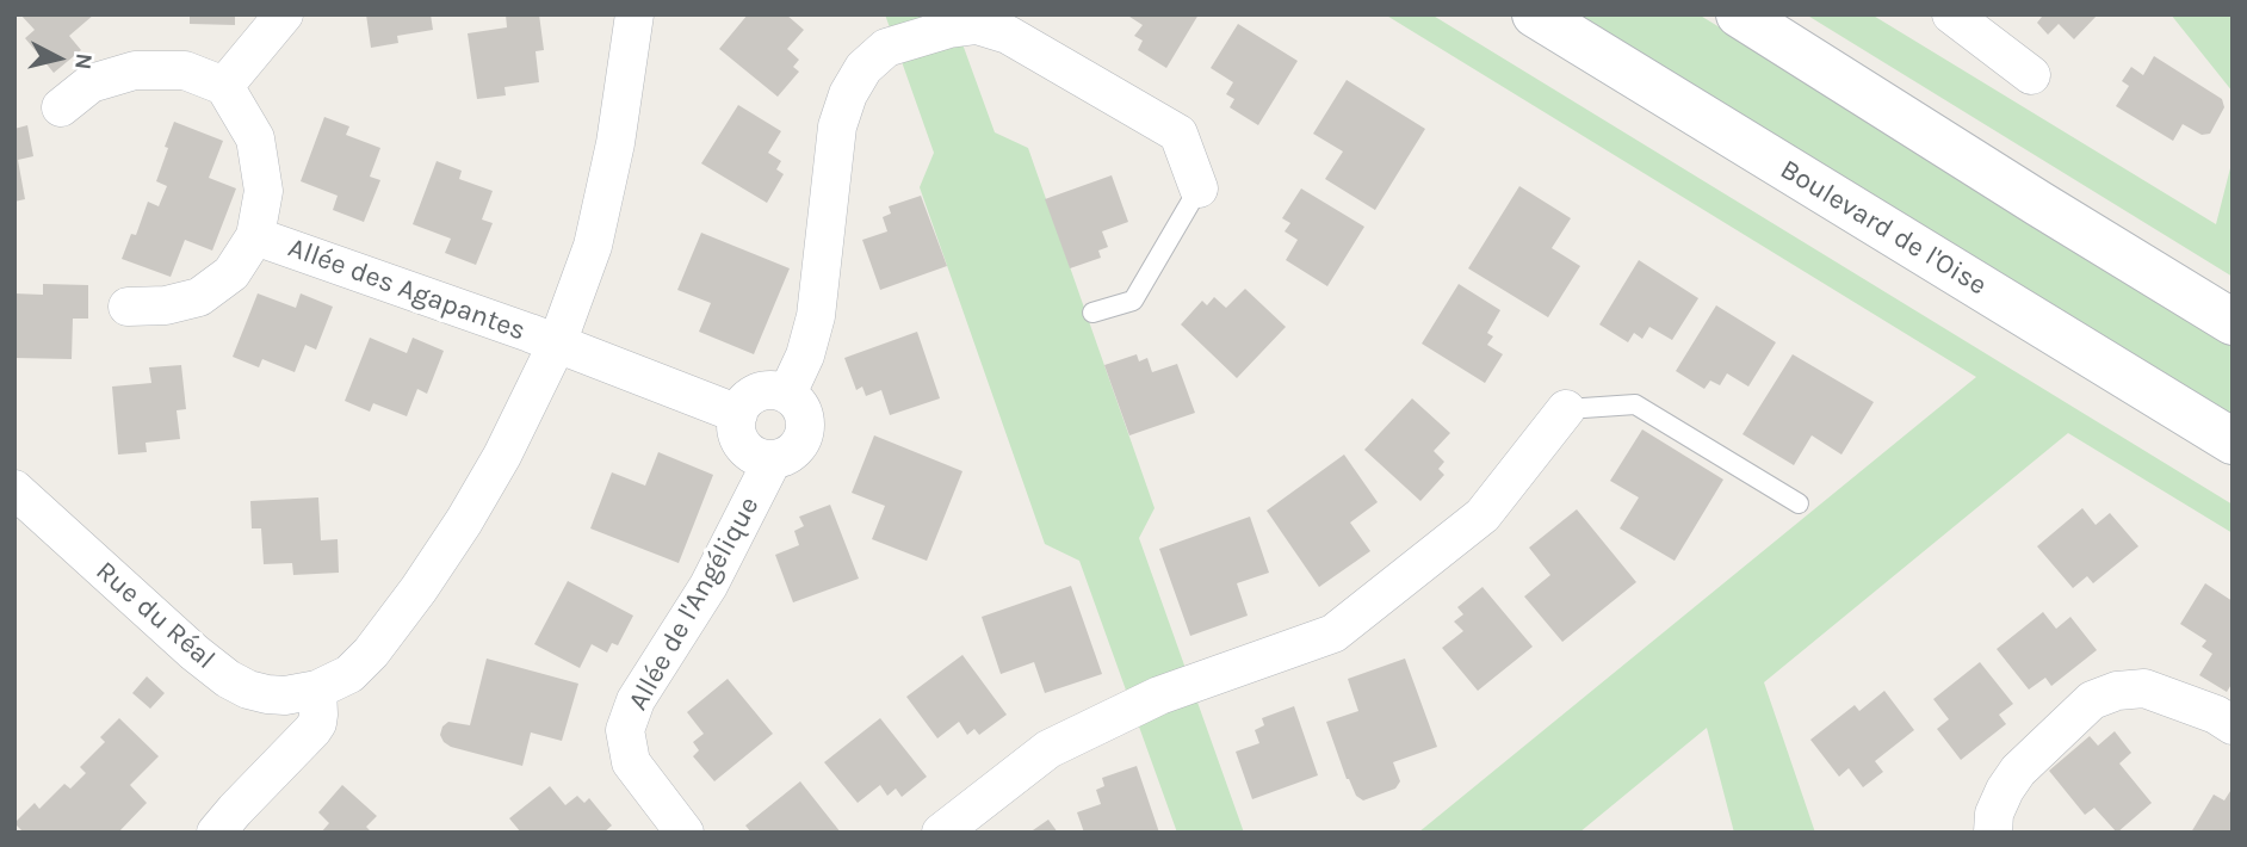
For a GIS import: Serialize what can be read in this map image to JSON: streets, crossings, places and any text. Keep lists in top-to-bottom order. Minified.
{"streets":{"main road":["Boulevard de l'Oise"],"street":["Allée des Agapantes","Allée de l'Angélique","Rue du Réal"]},"crossings":[["Allée des Agapantes","Rue du Réal"]],"north":"right"}
